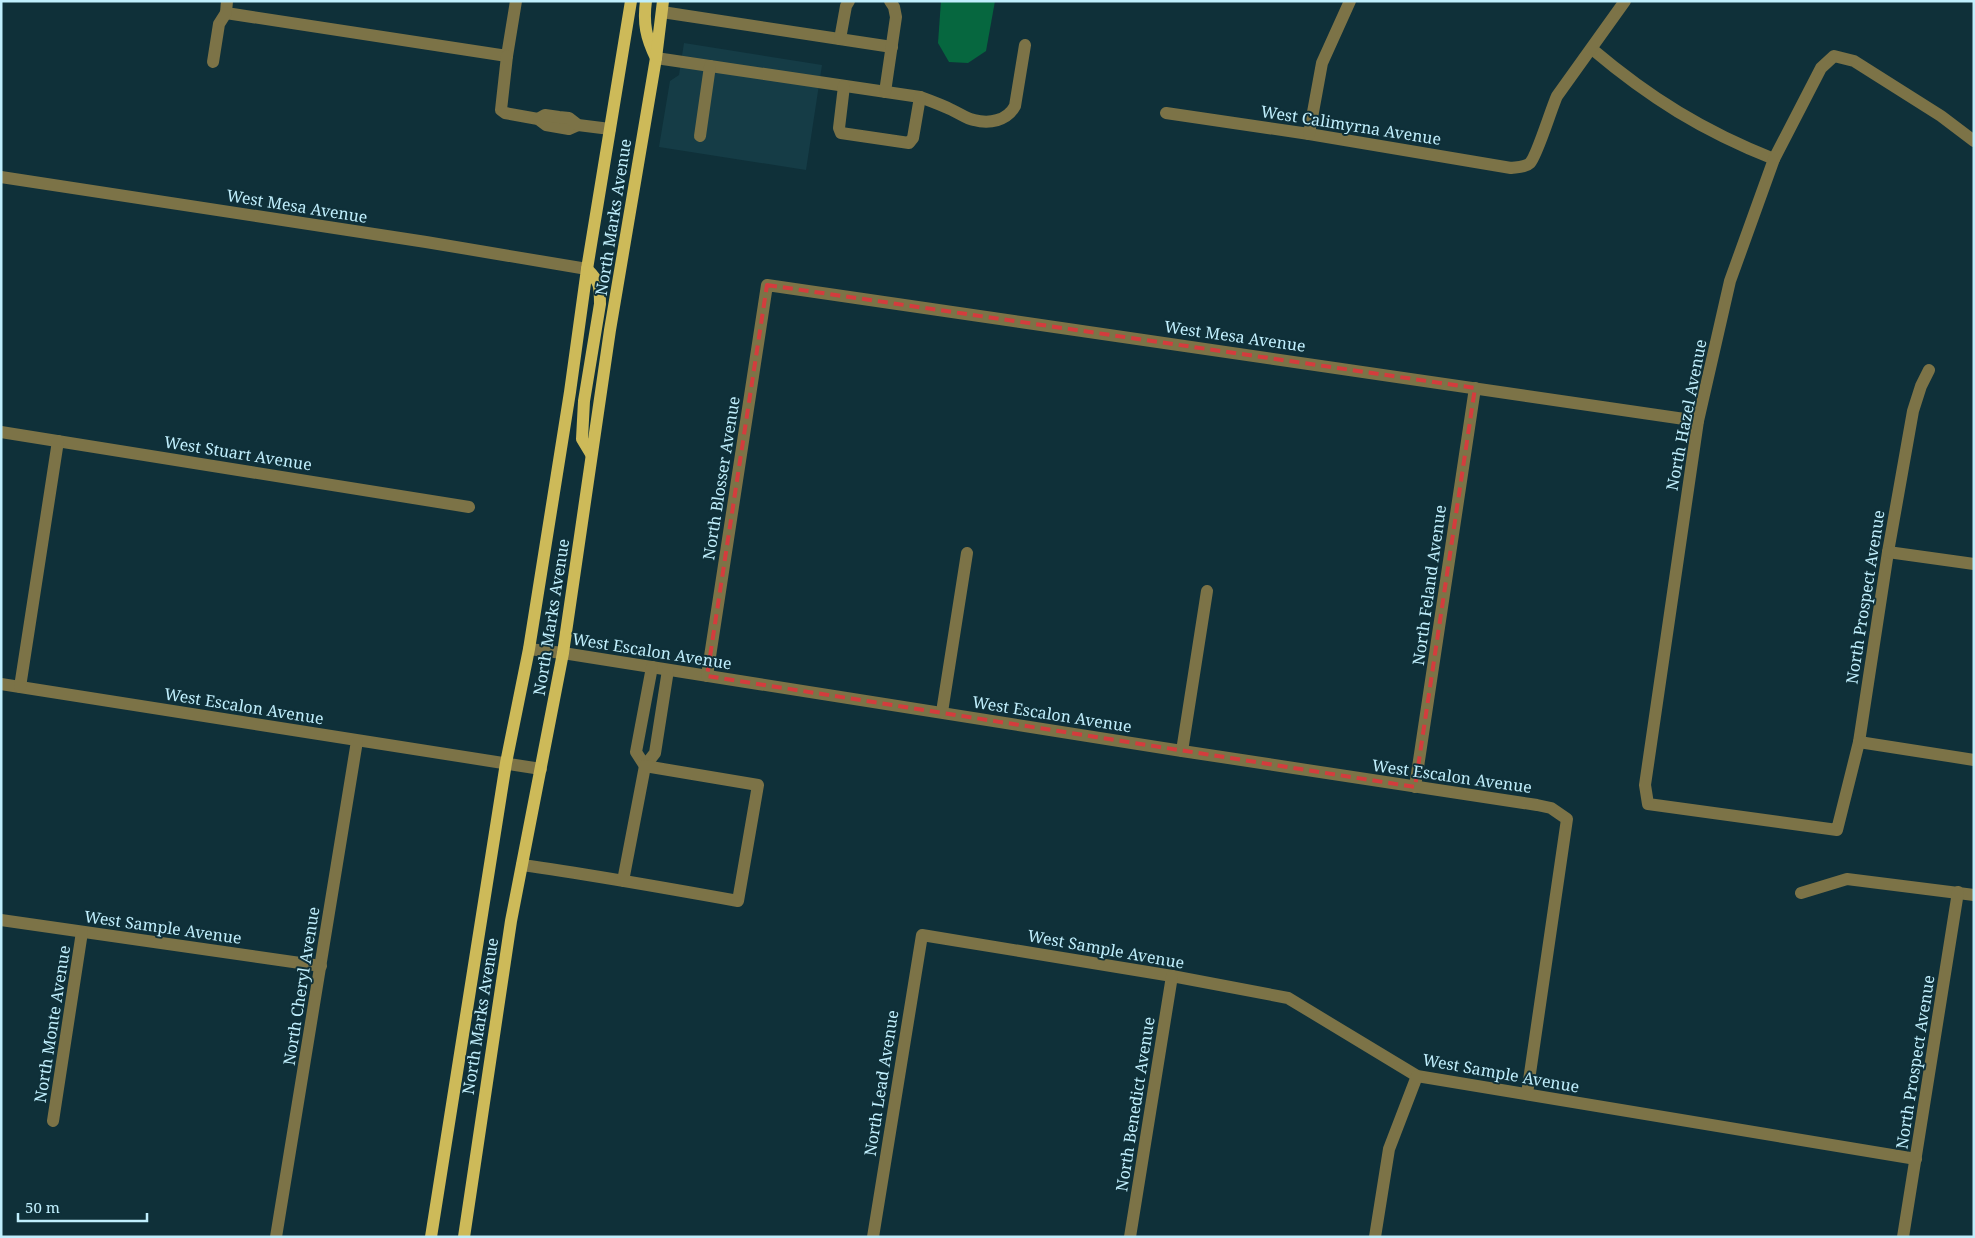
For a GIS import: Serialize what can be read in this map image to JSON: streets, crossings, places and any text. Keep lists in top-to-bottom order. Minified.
{"streets":{"main road":["North Marks Avenue"],"street":["West Calimyrna Avenue","West Mesa Avenue","North Hazel Avenue","West Stuart Avenue","North Blosser Avenue","North Feland Avenue","North Prospect Avenue","West Escalon Avenue","West Sample Avenue","North Cheryl Avenue","North Monte Avenue","North Lead Avenue","North Benedict Avenue"]},"crossings":[["West Mesa Avenue","North Marks Avenue"],["West Mesa Avenue","North Hazel Avenue"],["West Mesa Avenue","North Blosser Avenue"],["West Mesa Avenue","North Feland Avenue"],["North Marks Avenue","West Escalon Avenue"],["North Hazel Avenue","North Prospect Avenue"],["North Blosser Avenue","West Escalon Avenue"],["North Feland Avenue","West Escalon Avenue"],["North Prospect Avenue","West Sample Avenue"],["West Escalon Avenue","West Sample Avenue"],["West Escalon Avenue","North Cheryl Avenue"],["West Sample Avenue","North Cheryl Avenue"],["West Sample Avenue","North Monte Avenue"],["West Sample Avenue","North Lead Avenue"],["West Sample Avenue","North Benedict Avenue"]],"scale_bar":"50 m"}
